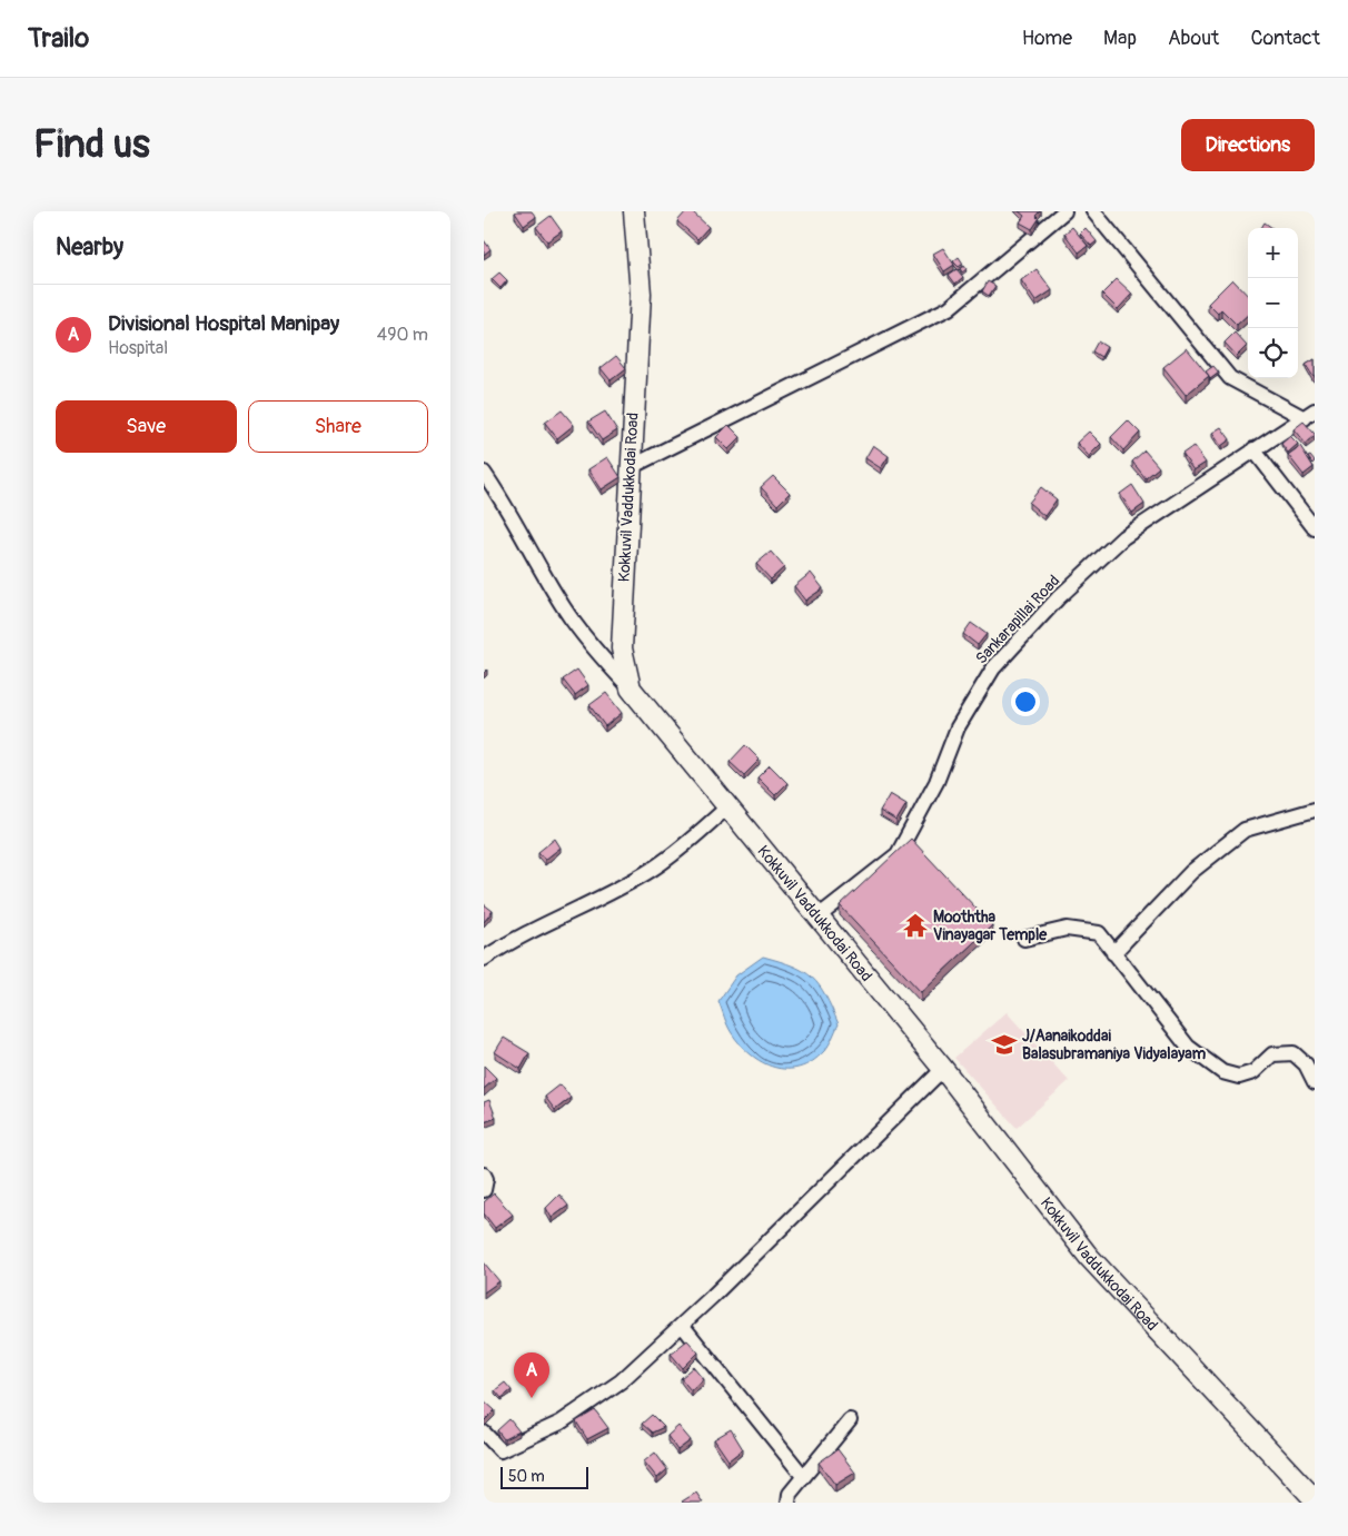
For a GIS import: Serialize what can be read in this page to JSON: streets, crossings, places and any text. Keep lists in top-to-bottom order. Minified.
{"streets":{"main road":["Kokkuvil Vaddukkodai Road"],"street":["Sankarapillai Road"]},"crossings":[["Kokkuvil Vaddukkodai Road","Sankarapillai Road"]],"places":{"temple":["Mooththa Vinayagar Temple"],"school or university":["J/Aanaikoddai Balasubramaniya Vidyalayam"]},"scale_bar":"50 m","page":{"header":"Trailo","nav":["Home","Map","About","Contact"],"buttons":["Directions",["Save","Share"]],"title":"Find us","heading":"Nearby","map_buttons":["+","−"],"list":[{"mark":"A","name":"Divisional Hospital Manipay","note":"Hospital","value":"490 m"}],"pins":"A","scale":"50 m"}}
